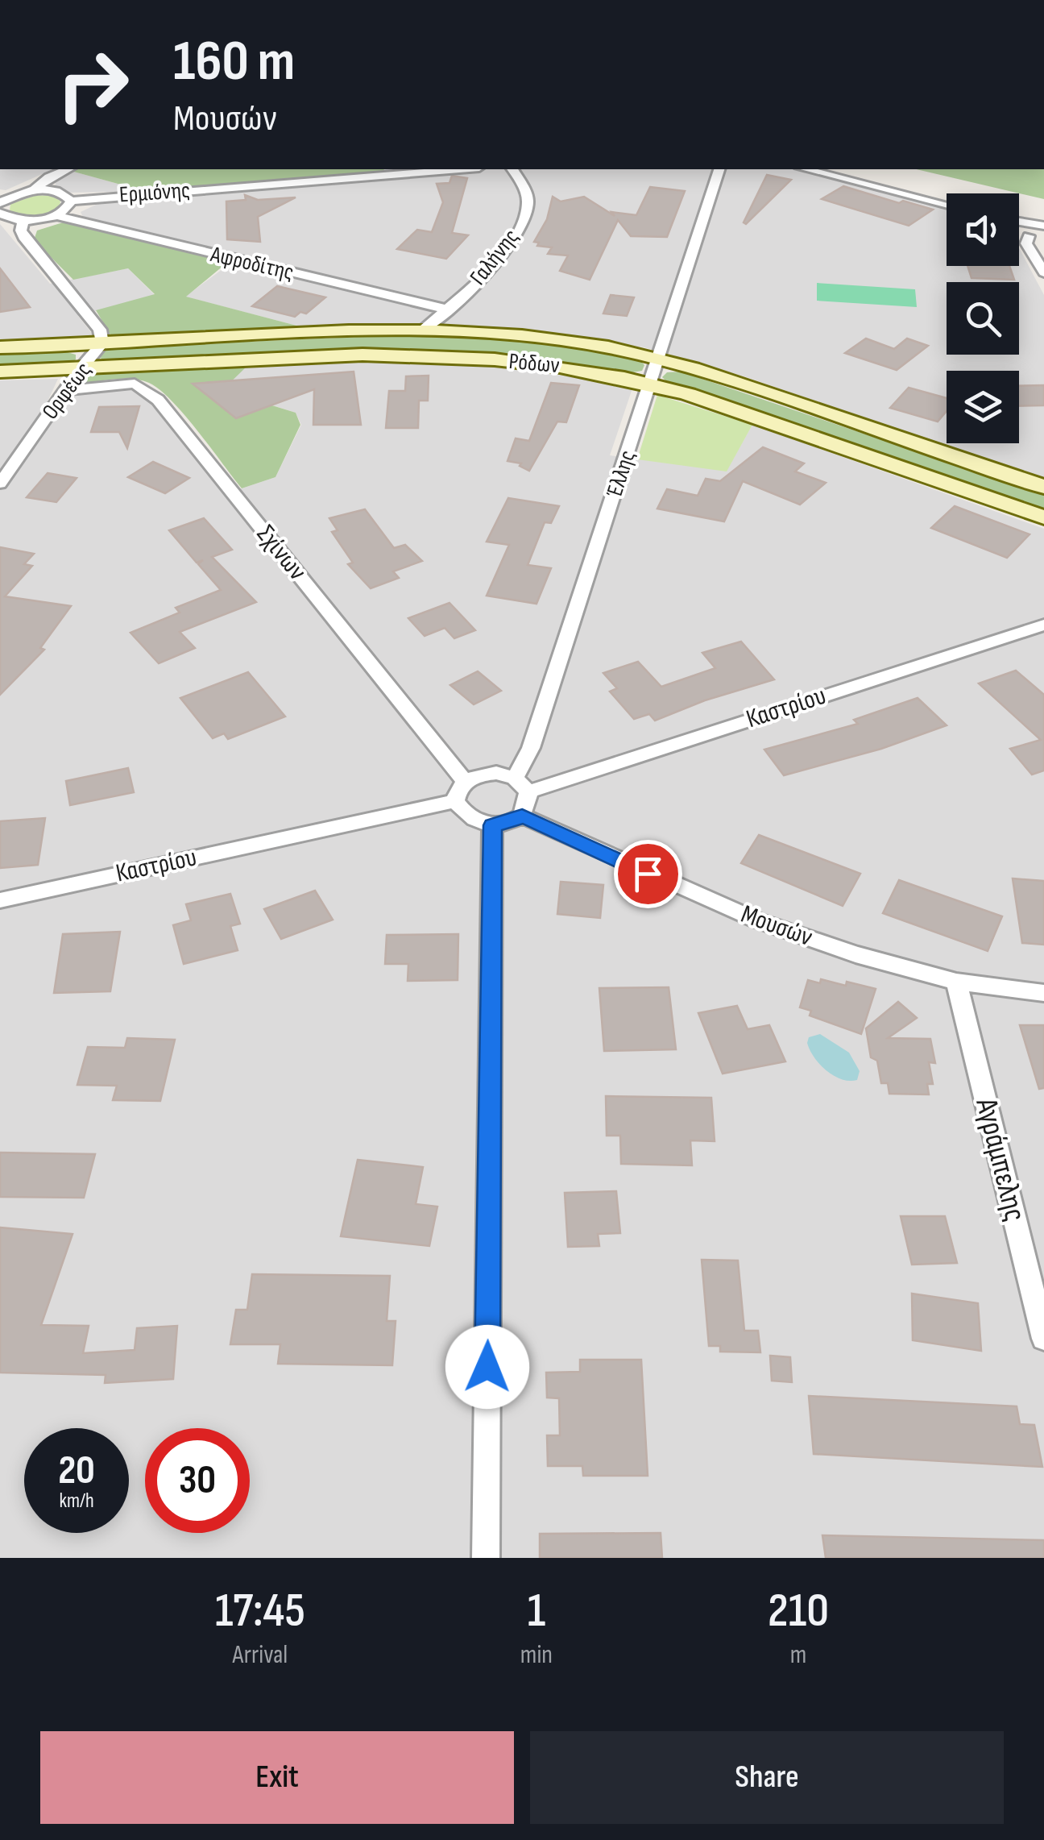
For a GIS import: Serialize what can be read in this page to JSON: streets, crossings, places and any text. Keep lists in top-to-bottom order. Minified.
{"streets":{"street":["Ερμιόνης","Γαλήνης","Αφροδίτης","Ρόδων","Ορφέως","Έλλης","Σχίνων","Καστρίου","Μουσών","Αγράμπελης"]},"crossings":[["Γαλήνης","Αφροδίτης"],["Γαλήνης","Ρόδων"],["Ρόδων","Ορφέως"],["Ρόδων","Έλλης"],["Ορφέως","Σχίνων"],["Έλλης","Σχίνων"],["Έλλης","Καστρίου"],["Έλλης","Μουσών"],["Σχίνων","Καστρίου"],["Σχίνων","Μουσών"],["Καστρίου","Μουσών"],["Μουσών","Αγράμπελης"]],"page":{"turn":["160 m","Μουσών"],"speed":"20 km/h","limit":"30","eta":["17:45","Arrival","1","min","210","m"],"buttons":["Exit","Share"]}}
